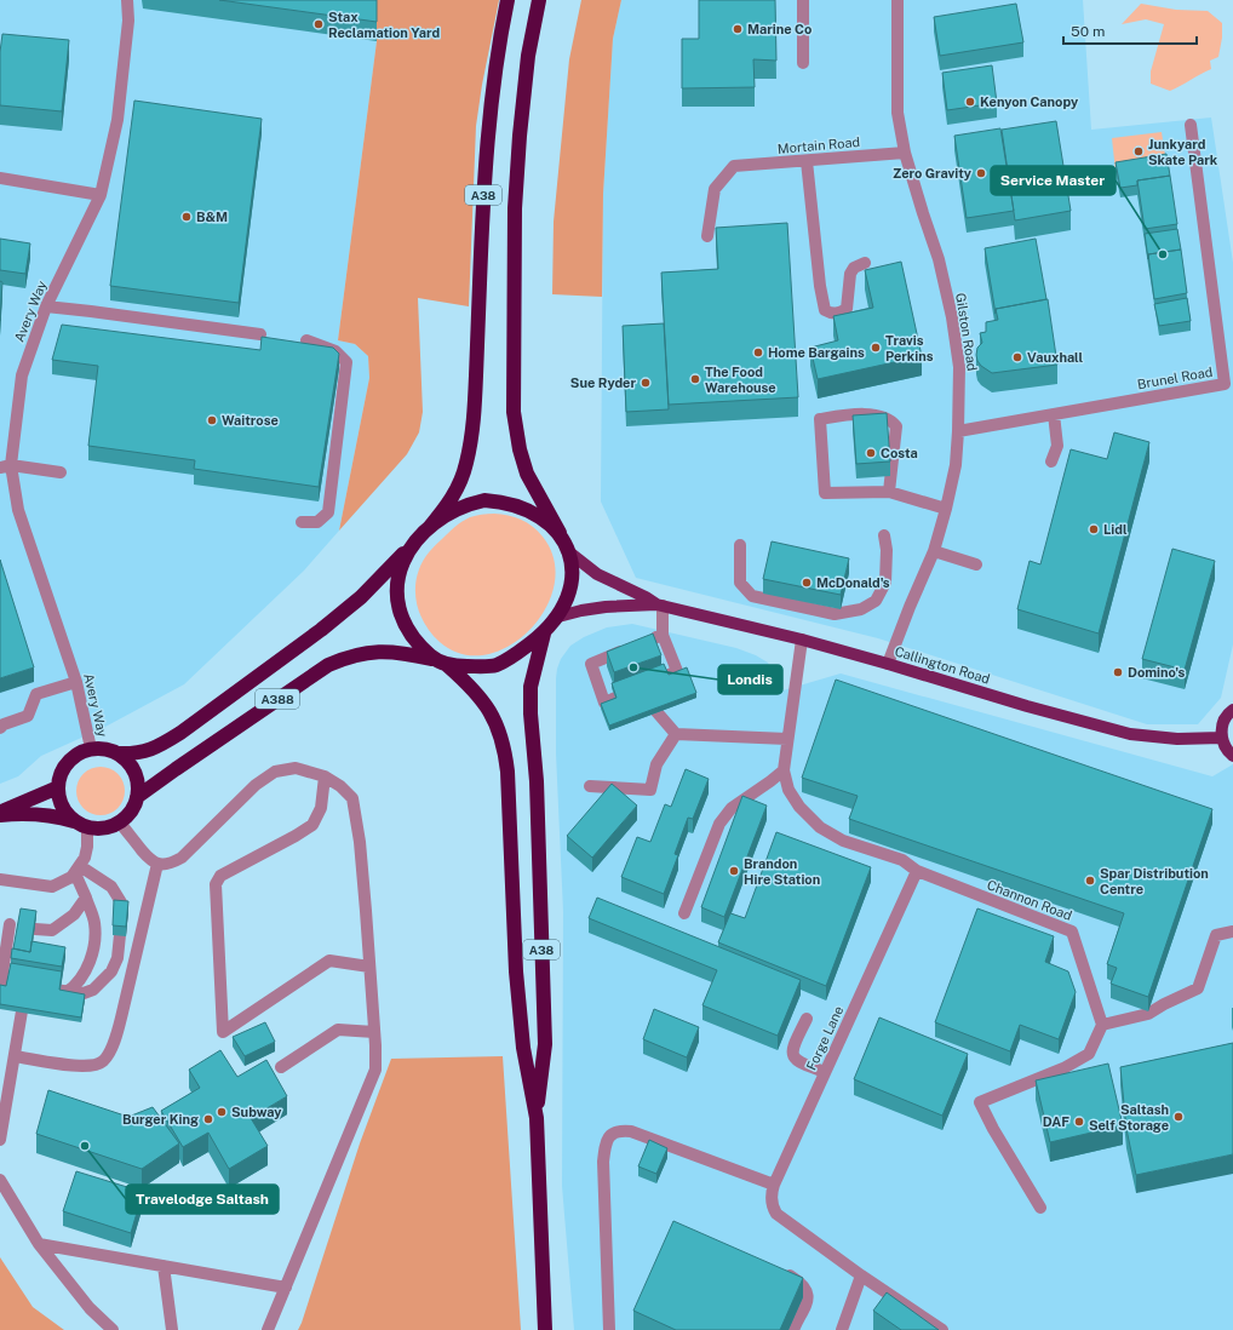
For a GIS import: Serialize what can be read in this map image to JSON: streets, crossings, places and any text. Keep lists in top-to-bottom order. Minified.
{"streets":{"highway":["A38","A388"],"main road":["Callington Road"],"street":["Mortain Road","Avery Way","Gilston Road","Brunel Road","Channon Road","Forge Lane"]},"crossings":[["Mortain Road","Gilston Road"],["A38","Callington Road"],["A38","A388"],["Avery Way","A388"],["Gilston Road","Brunel Road"],["Gilston Road","Callington Road"],["Callington Road","A388"],["Callington Road","Channon Road"],["Channon Road","Forge Lane"]],"places":["Stax Reclamation Yard","Marine Co","Kenyon Canopy","Junkyard Skate Park","Zero Gravity","B&M","Service Master","Travis Perkins","Home Bargains","Vauxhall","The Food Warehouse","Sue Ryder","Waitrose","Costa","Lidl","McDonald's","Londis","Domino's","Brandon Hire Station","Spar Distribution Centre","Subway","Saltash Self Storage","Burger King","DAF","Travelodge Saltash"],"scale_bar":"50 m"}
